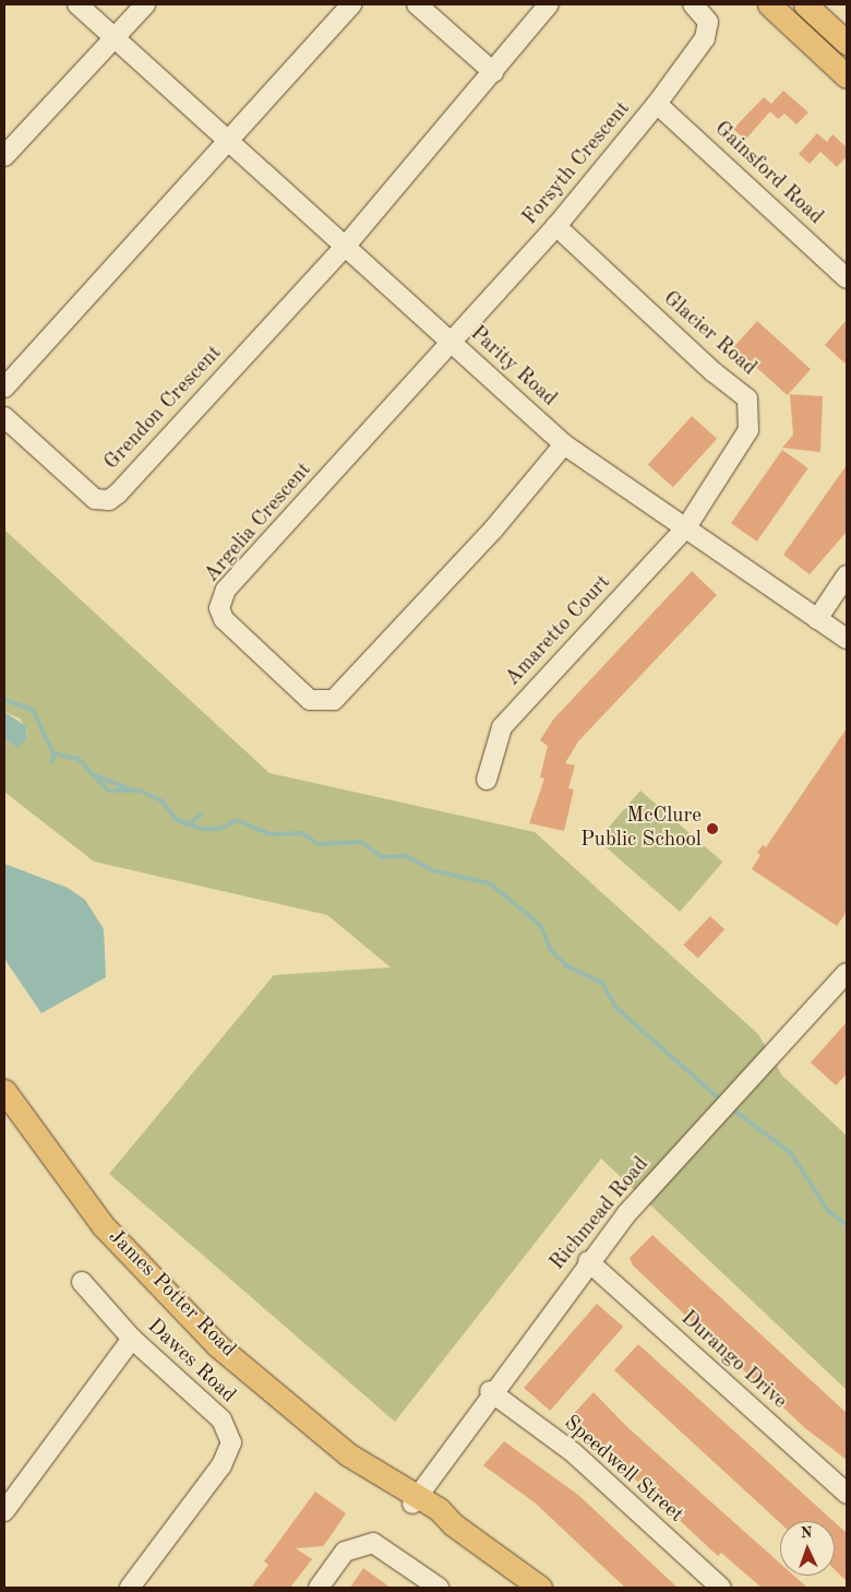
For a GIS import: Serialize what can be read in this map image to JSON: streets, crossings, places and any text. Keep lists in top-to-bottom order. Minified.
{"streets":{"main road":["James Potter Road"],"street":["Forsyth Crescent","Gainsford Road","Glacier Road","Parity Road","Grendon Crescent","Argelia Crescent","Amaretto Court","Richmead Road","Durango Drive","Dawes Road","Speedwell Street"]},"crossings":[["Forsyth Crescent","Gainsford Road"],["Forsyth Crescent","Glacier Road"],["Forsyth Crescent","Parity Road"],["Forsyth Crescent","Argelia Crescent"],["Glacier Road","Parity Road"],["Glacier Road","Amaretto Court"],["Parity Road","Grendon Crescent"],["Parity Road","Argelia Crescent"],["Parity Road","Amaretto Court"],["Richmead Road","James Potter Road"],["Richmead Road","Durango Drive"],["Richmead Road","Speedwell Street"]],"places":["McClure Public School"],"north":"top"}
